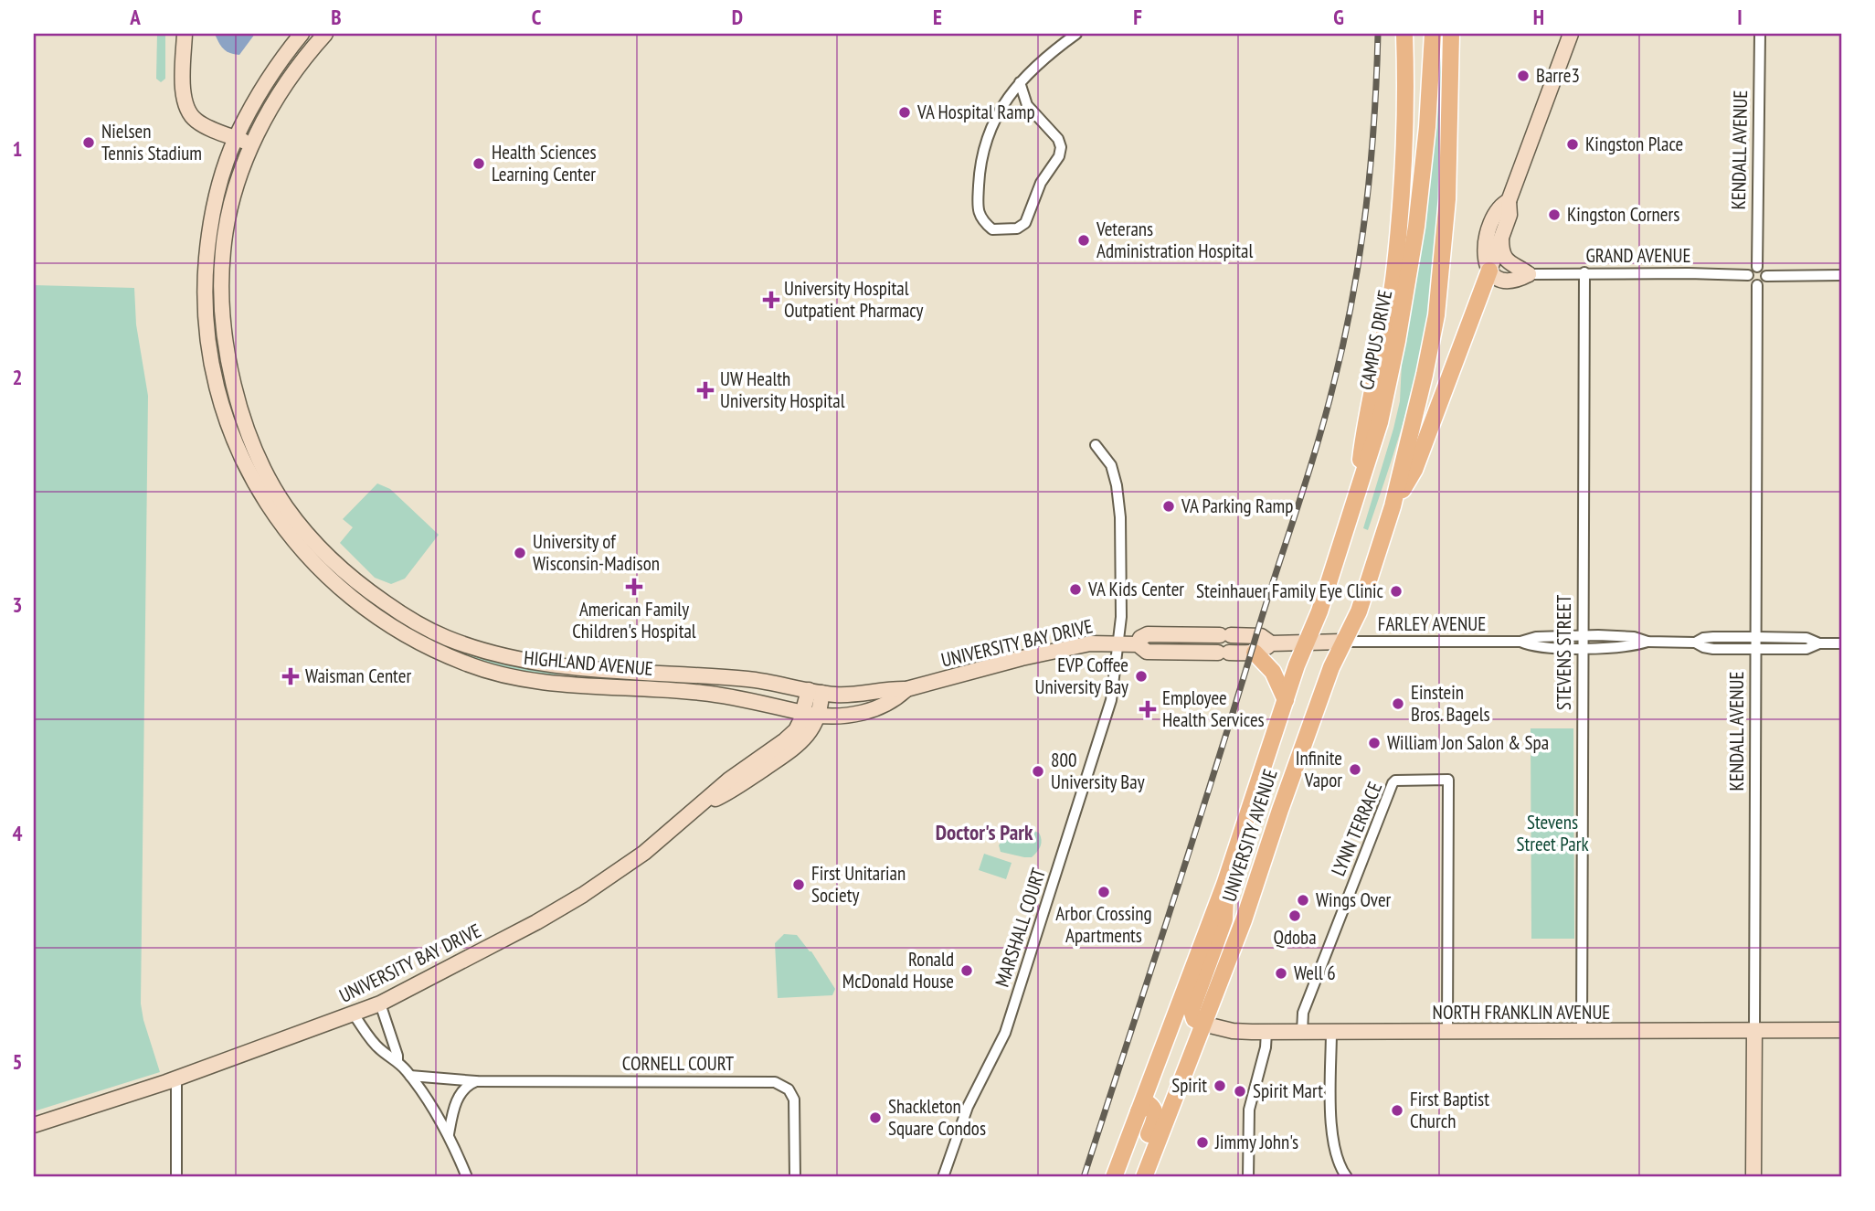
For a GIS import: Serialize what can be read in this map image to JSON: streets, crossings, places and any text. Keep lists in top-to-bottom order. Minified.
{"streets":{"main road":["CAMPUS DRIVE","UNIVERSITY AVENUE"],"street":["KENDALL AVENUE","GRAND AVENUE","FARLEY AVENUE","UNIVERSITY BAY DRIVE","STEVENS STREET","HIGHLAND AVENUE","LYNN TERRACE","MARSHALL COURT","NORTH FRANKLIN AVENUE","CORNELL COURT"]},"crossings":[["KENDALL AVENUE","GRAND AVENUE"],["KENDALL AVENUE","FARLEY AVENUE"],["KENDALL AVENUE","NORTH FRANKLIN AVENUE"],["GRAND AVENUE","STEVENS STREET"],["CAMPUS DRIVE","UNIVERSITY BAY DRIVE"],["CAMPUS DRIVE","UNIVERSITY AVENUE"],["FARLEY AVENUE","UNIVERSITY BAY DRIVE"],["FARLEY AVENUE","STEVENS STREET"],["FARLEY AVENUE","UNIVERSITY AVENUE"],["UNIVERSITY BAY DRIVE","HIGHLAND AVENUE"],["UNIVERSITY BAY DRIVE","UNIVERSITY AVENUE"],["UNIVERSITY BAY DRIVE","MARSHALL COURT"],["STEVENS STREET","NORTH FRANKLIN AVENUE"],["LYNN TERRACE","NORTH FRANKLIN AVENUE"],["UNIVERSITY AVENUE","NORTH FRANKLIN AVENUE"]],"districts":["Doctor's Park"],"parks":["Stevens Street Park"],"places":{"other":["Barre3","VA Hospital Ramp","Nielsen Tennis Stadium","Kingston Place","Health Sciences Learning Center","Kingston Corners","Veterans Administration Hospital","VA Parking Ramp","University of Wisconsin-Madison","VA Kids Center","Steinhauer Family Eye Clinic","EVP Coffee University Bay","Einstein Bros. Bagels","William Jon Salon & Spa","Infinite Vapor","800 University Bay","First Unitarian Society","Arbor Crossing Apartments","Wings Over","Qdoba","Ronald McDonald House","Well 6","Spirit","Spirit Mart","First Baptist Church","Shackleton Square Condos","Jimmy John's"],"health":["University Hospital Outpatient Pharmacy","UW Health University Hospital","American Family Children's Hospital","Waisman Center","Employee Health Services"]},"grid":{"columns":["A","B","C","D","E","F","G","H","I"],"rows":["1","2","3","4","5"]}}
